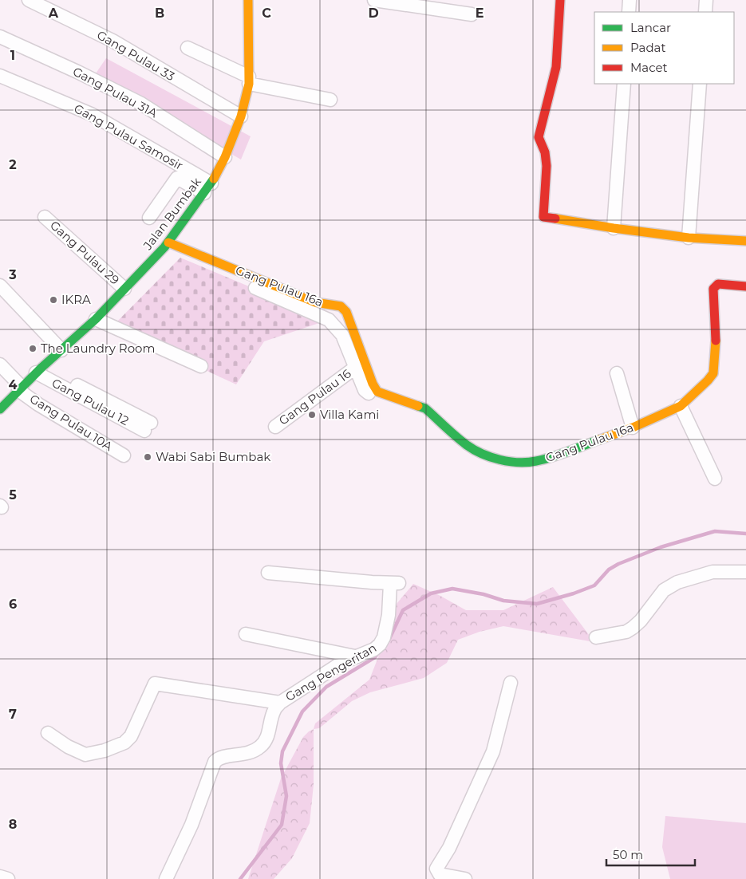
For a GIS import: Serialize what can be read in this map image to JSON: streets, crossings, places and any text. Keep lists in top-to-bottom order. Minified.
{"streets":{"street":["Gang Pulau 33","Gang Pulau 31A","Gang Pulau Samosir","Jalan Bumbak","Gang Pulau 29","Gang Pulau 16a","Gang Pulau 16","Gang Pulau 12","Gang Pulau 10A","Gang Pengeritan"]},"crossings":[["Gang Pulau 33","Jalan Bumbak"],["Gang Pulau 31A","Jalan Bumbak"],["Gang Pulau Samosir","Jalan Bumbak"],["Jalan Bumbak","Gang Pulau 29"],["Jalan Bumbak","Gang Pulau 16a"],["Jalan Bumbak","Gang Pulau 16"],["Jalan Bumbak","Gang Pulau 12"],["Jalan Bumbak","Gang Pulau 10A"],["Gang Pulau 16a","Gang Pulau 16"]],"places":["IKRA","The Laundry Room","Villa Kami","Wabi Sabi Bumbak"],"legend":["Lancar","Padat","Macet"],"scale_bar":"50 m","grid":{"columns":["A","B","C","D","E"],"rows":["1","2","3","4","5","6","7","8"]}}
